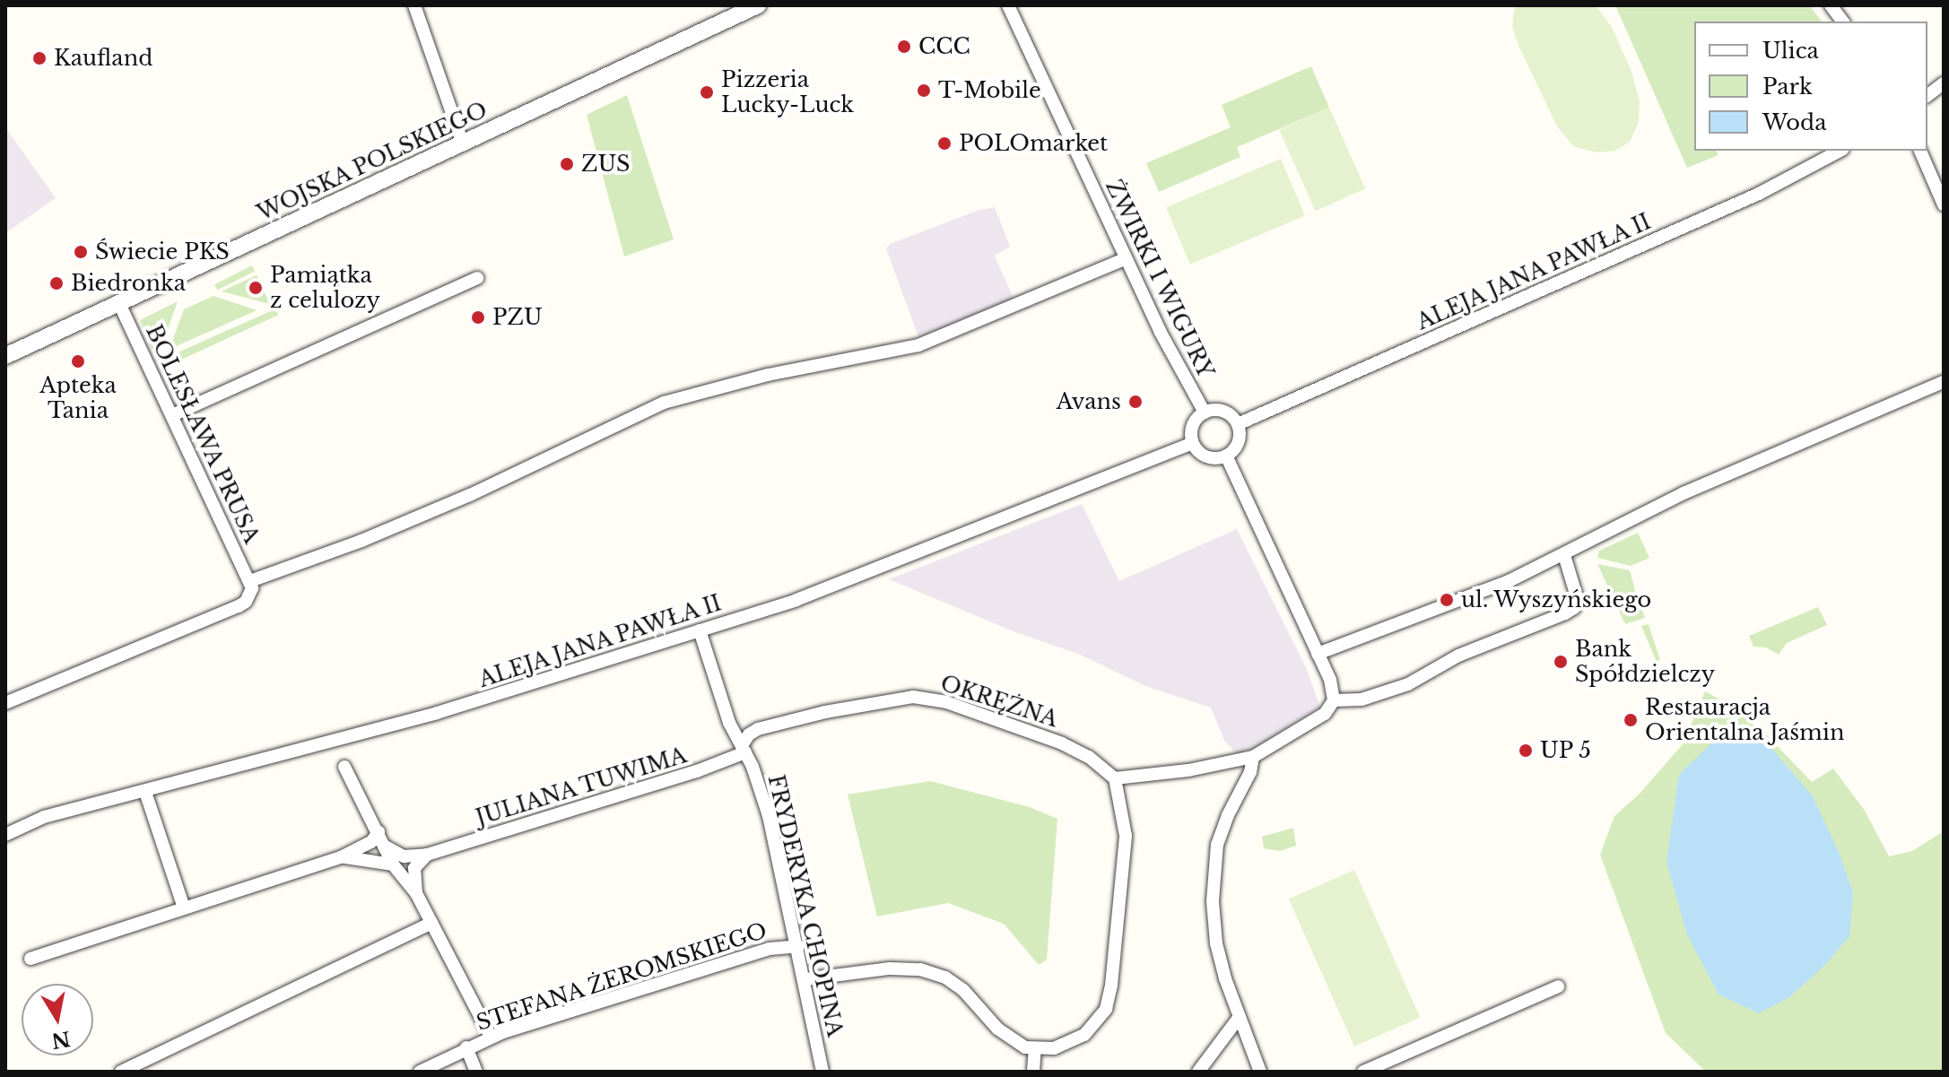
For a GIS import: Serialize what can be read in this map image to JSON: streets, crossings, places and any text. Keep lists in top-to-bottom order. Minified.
{"streets":{"street":["WOJSKA POLSKIEGO","ALEJA JANA PAWŁA II","ŻWIRKI I WIGURY","BOLESŁAWA PRUSA","OKRĘŻNA","JULIANA TUWIMA","FRYDERYKA CHOPINA","STEFANA ŻEROMSKIEGO"]},"crossings":[["WOJSKA POLSKIEGO","BOLESŁAWA PRUSA"],["ALEJA JANA PAWŁA II","ŻWIRKI I WIGURY"],["ALEJA JANA PAWŁA II","FRYDERYKA CHOPINA"],["OKRĘŻNA","JULIANA TUWIMA"],["OKRĘŻNA","FRYDERYKA CHOPINA"],["JULIANA TUWIMA","FRYDERYKA CHOPINA"],["FRYDERYKA CHOPINA","STEFANA ŻEROMSKIEGO"]],"places":["CCC","Kaufland","T-Mobile","Pizzeria Lucky-Luck","POLOmarket","ZUS","Świecie PKS","Biedronka","Pamiątka z celulozy","PZU","Apteka Tania","Avans","ul. Wyszyńskiego","Bank Spółdzielczy","Restauracja Orientalna Jaśmin","UP 5"],"legend":["Ulica","Park","Woda"],"north":"bottom"}
